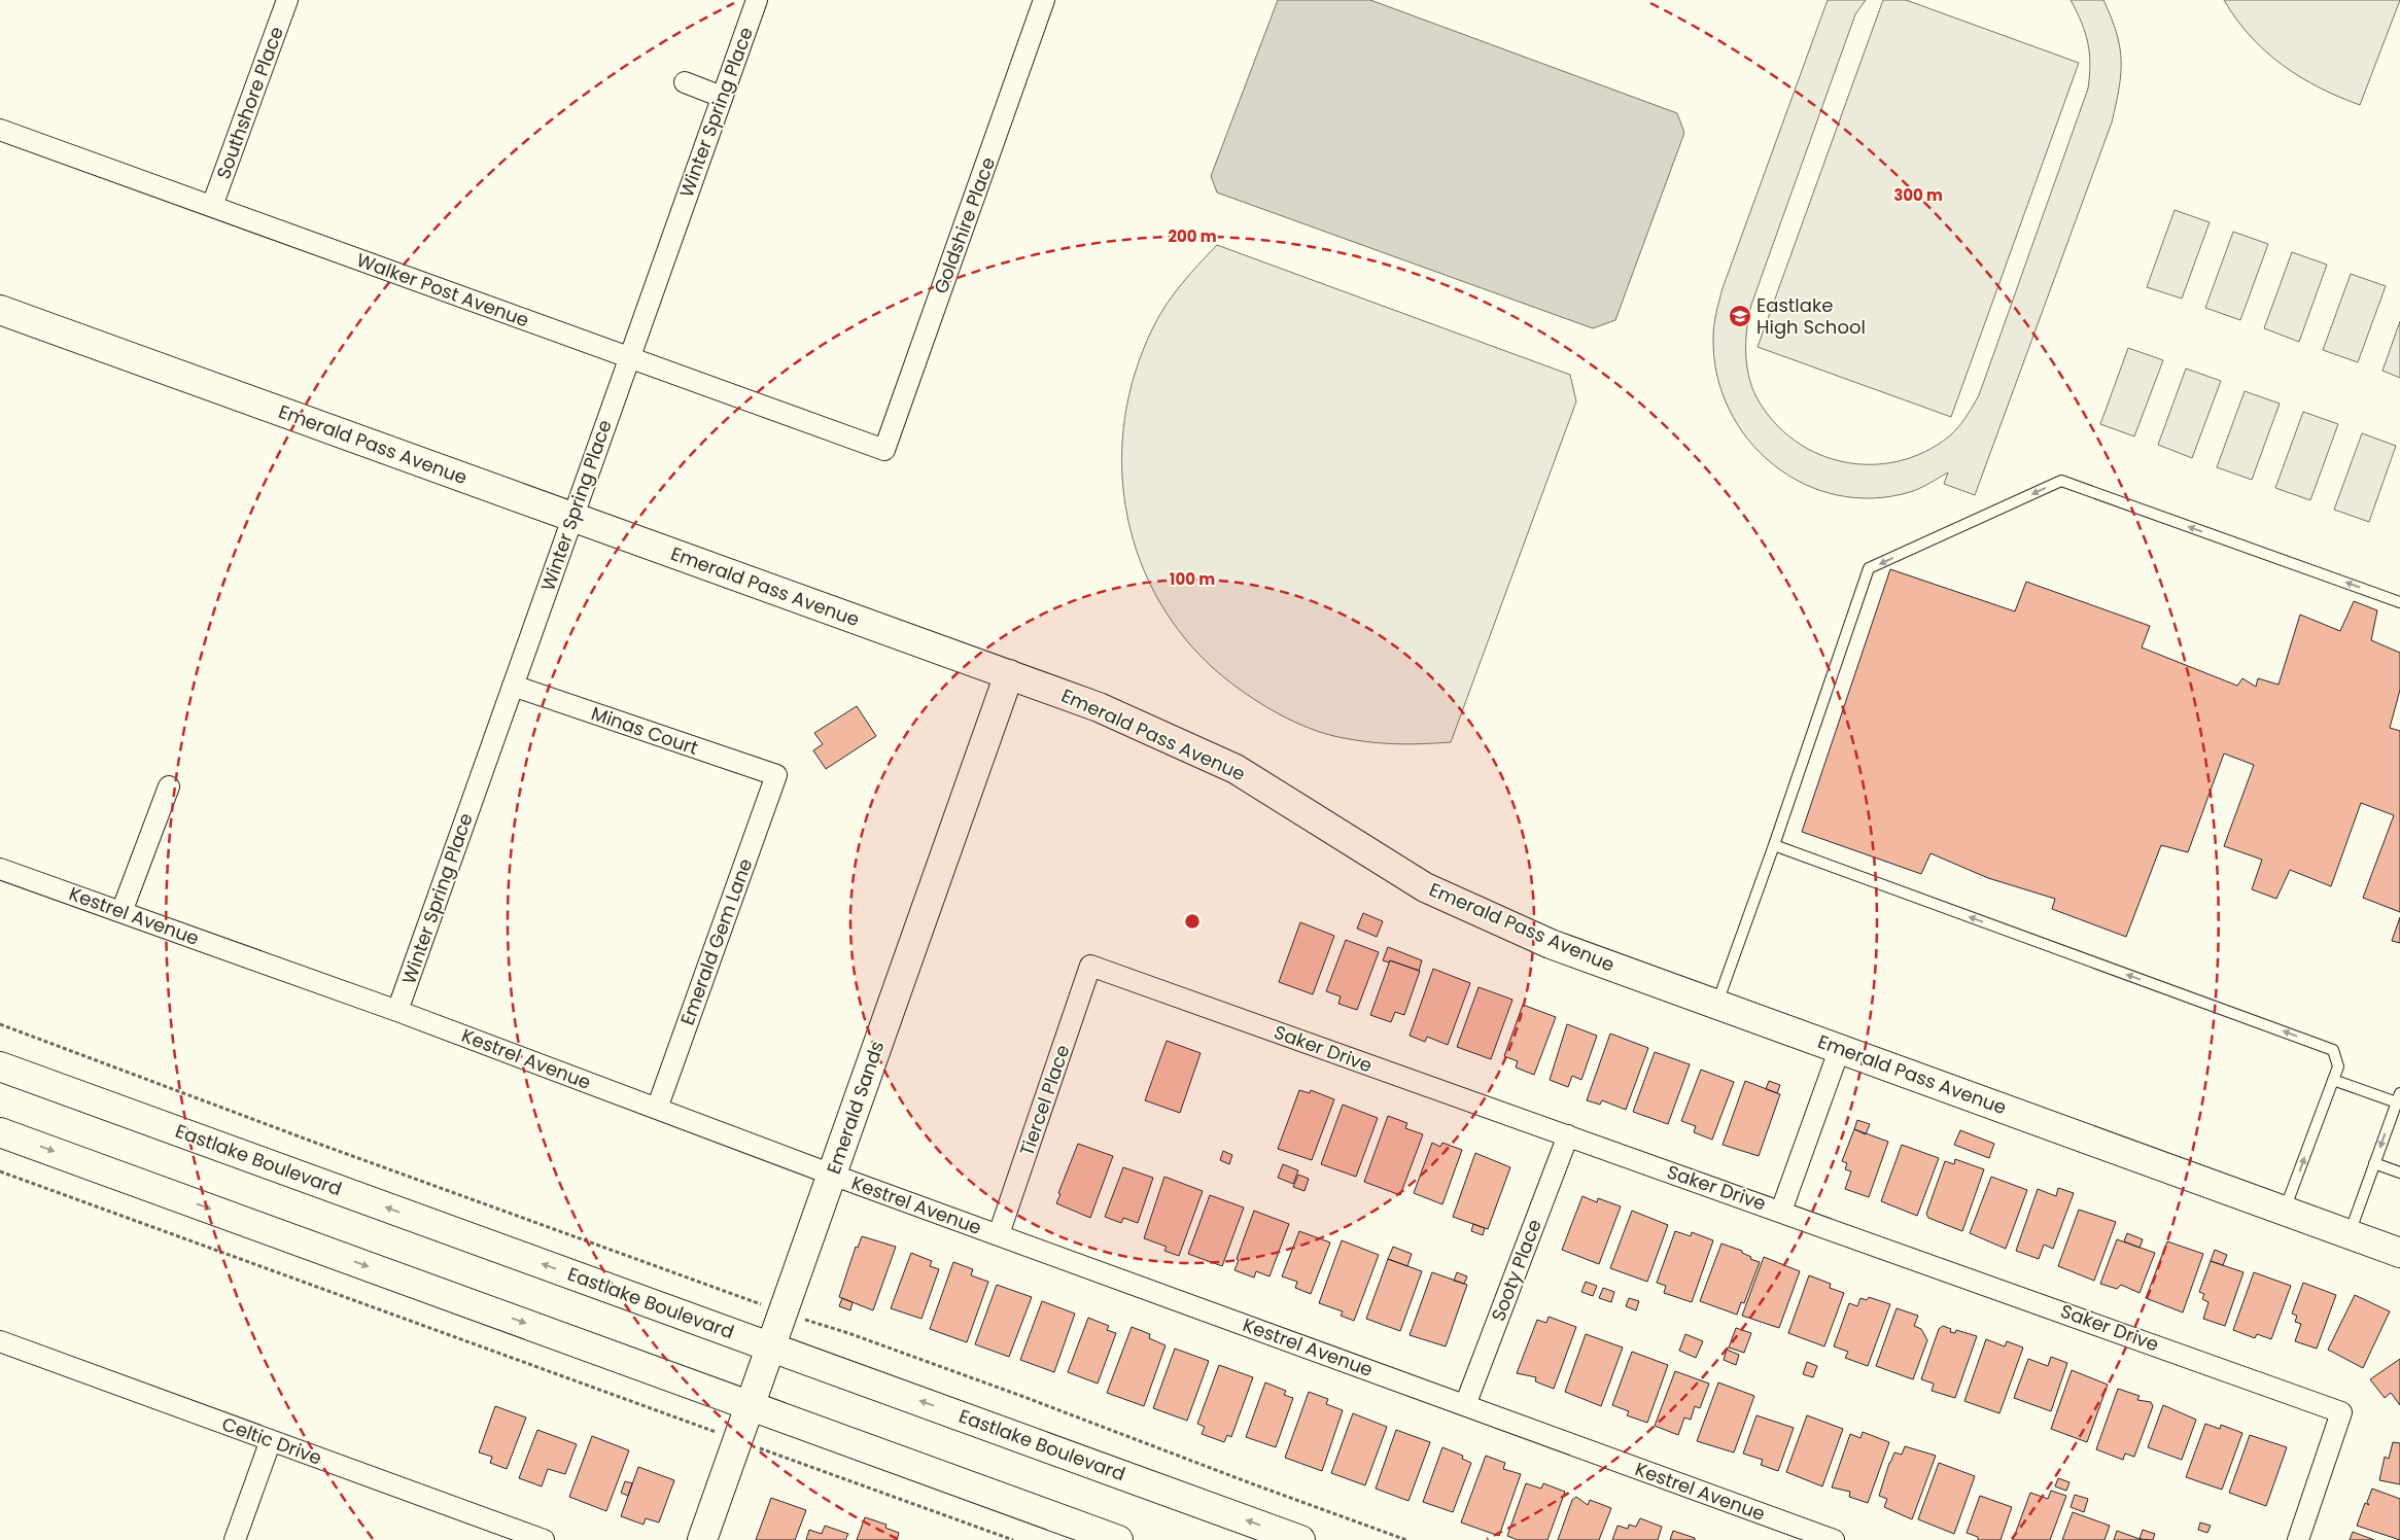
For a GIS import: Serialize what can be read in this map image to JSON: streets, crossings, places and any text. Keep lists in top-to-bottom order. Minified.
{"streets":{"street":["Southshore Place","Winter Spring Place","Goldshire Place","Walker Post Avenue","Emerald Pass Avenue","Minas Court","Kestrel Avenue","Emerald Gem Lane","Saker Drive","Tiercel Place","Emerald Sands","Eastlake Boulevard","Sooty Place","Celtic Drive"]},"crossings":[["Southshore Place","Walker Post Avenue"],["Winter Spring Place","Walker Post Avenue"],["Winter Spring Place","Emerald Pass Avenue"],["Winter Spring Place","Minas Court"],["Winter Spring Place","Kestrel Avenue"],["Goldshire Place","Walker Post Avenue"],["Emerald Pass Avenue","Emerald Sands"],["Minas Court","Emerald Gem Lane"],["Kestrel Avenue","Emerald Gem Lane"],["Kestrel Avenue","Tiercel Place"],["Kestrel Avenue","Emerald Sands"],["Kestrel Avenue","Sooty Place"],["Saker Drive","Tiercel Place"],["Saker Drive","Sooty Place"],["Emerald Sands","Eastlake Boulevard"]],"places":{"school or university":["Eastlake High School"]},"rings":["300 m","200 m","100 m"]}
